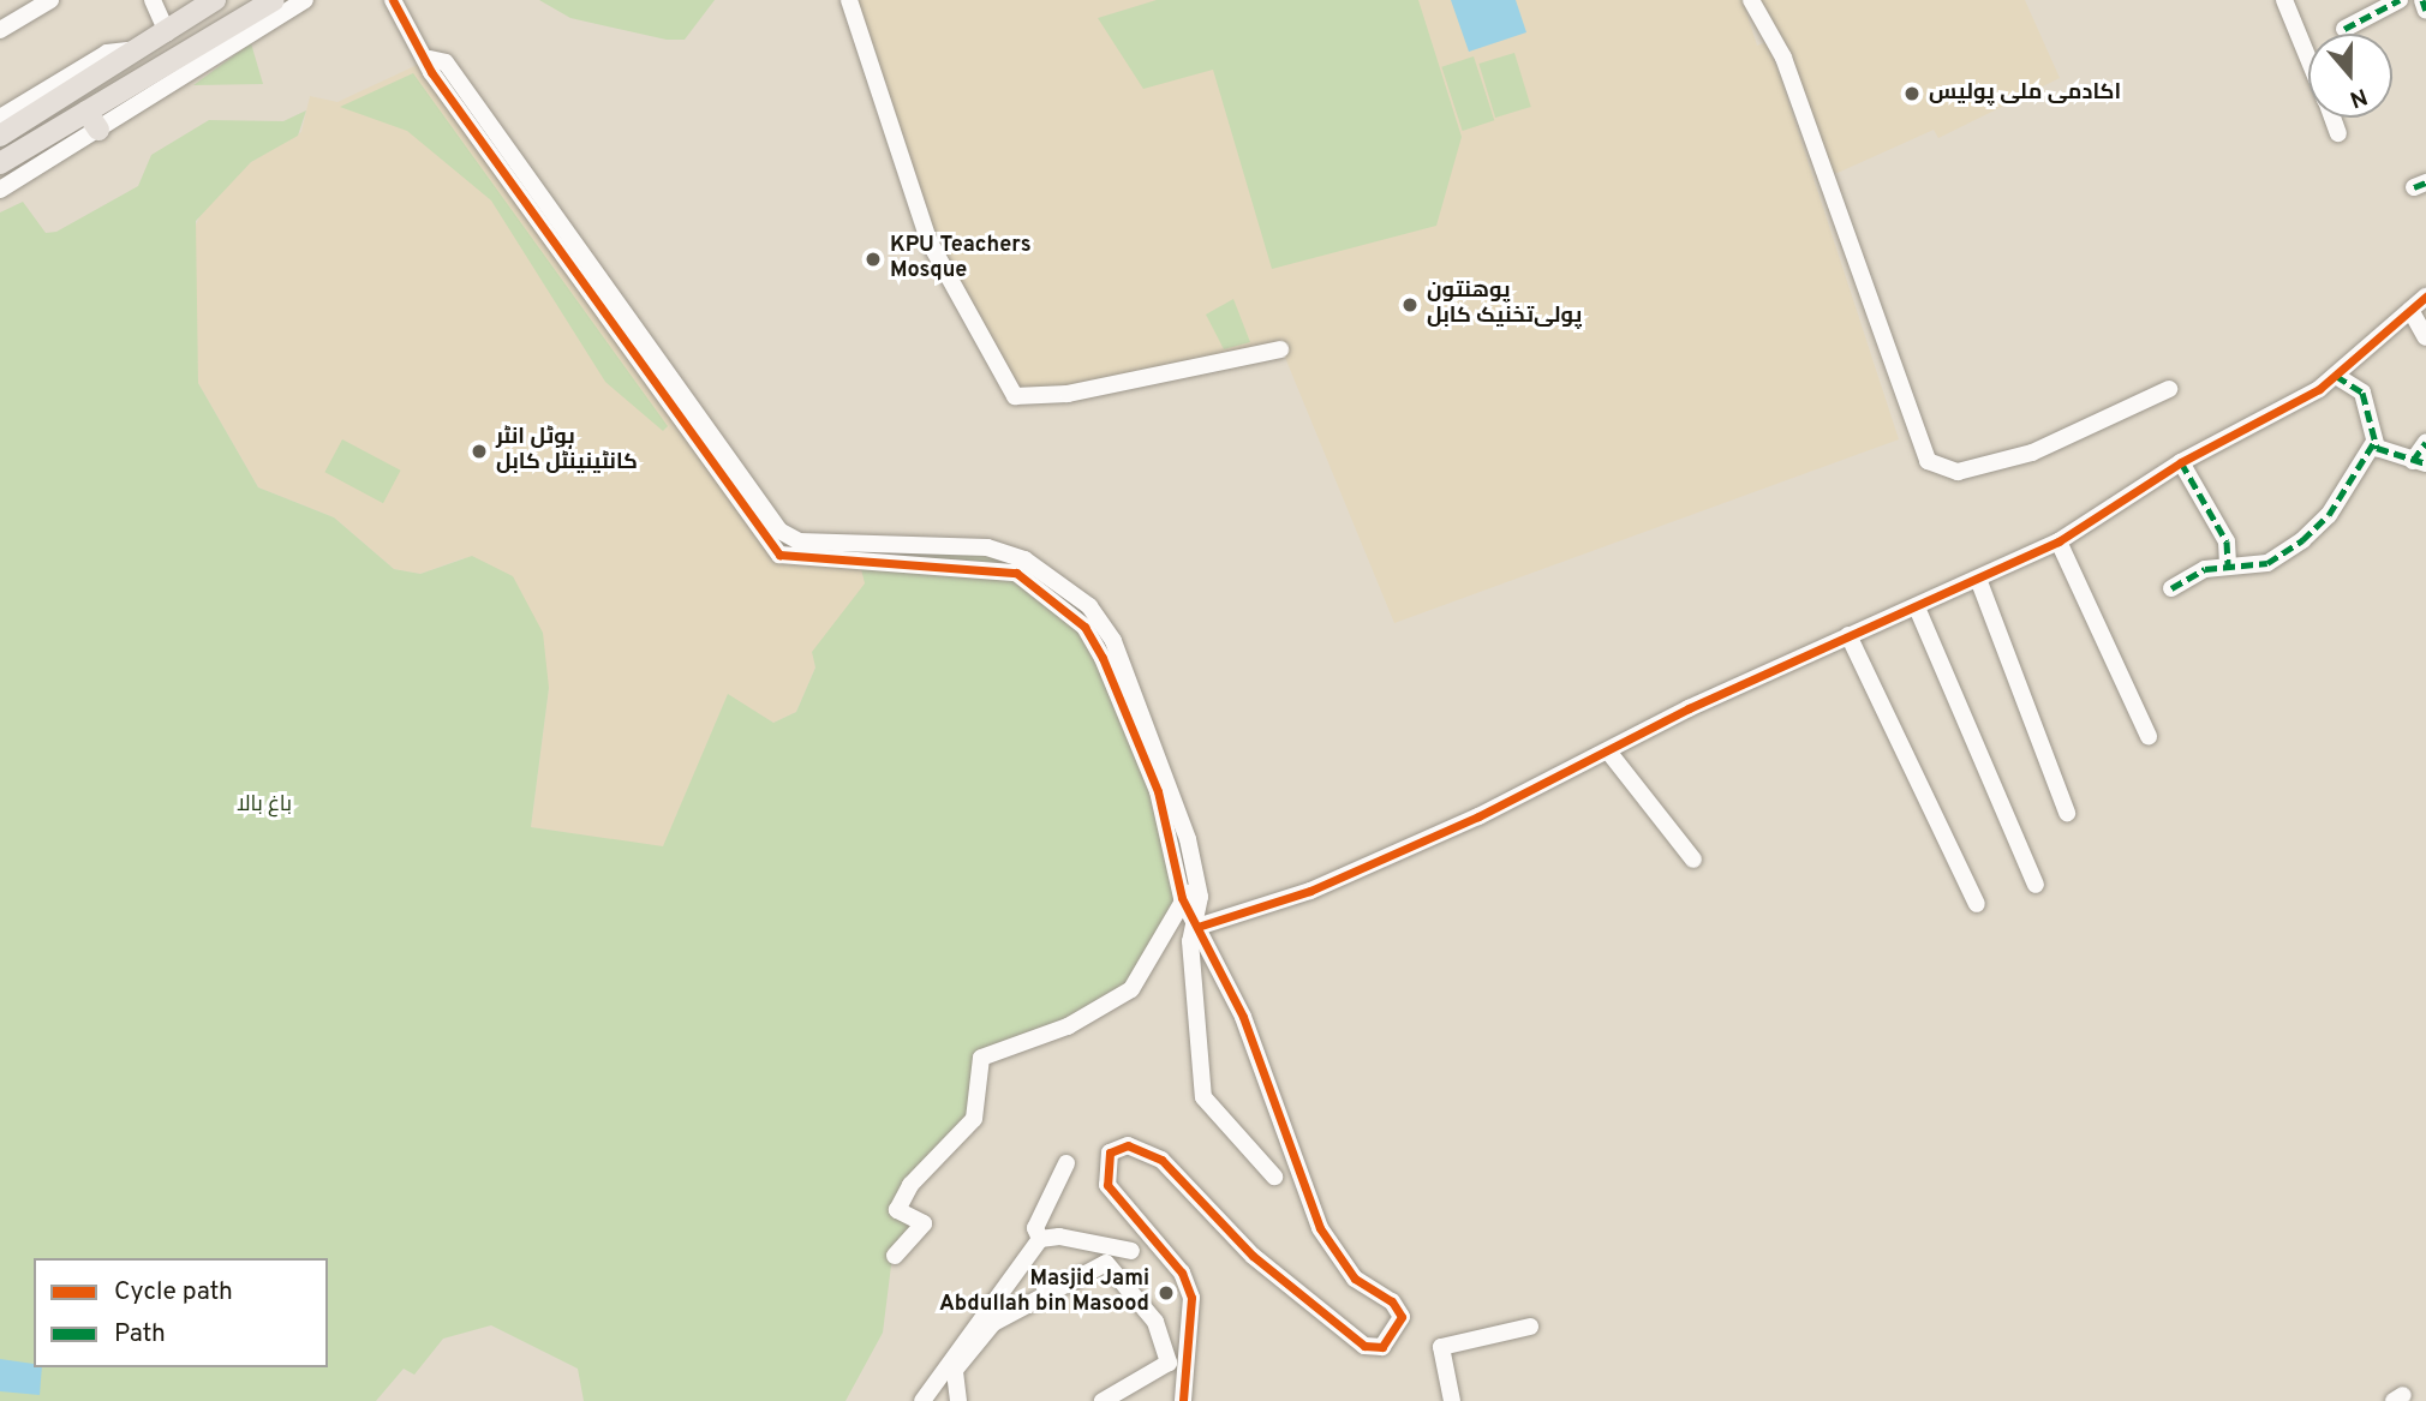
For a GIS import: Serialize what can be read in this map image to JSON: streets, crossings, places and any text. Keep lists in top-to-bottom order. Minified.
{"parks":["باغ بالا"],"places":["اکادمی ملی پولیس","KPU Teachers Mosque","پوهنتون پولی‌تخنیک کابل","ہوٹل انٹر کانٹینینٹل کابل","Masjid Jami Abdullah bin Masood"],"legend":["Cycle path","Path"],"north":"bottom"}
